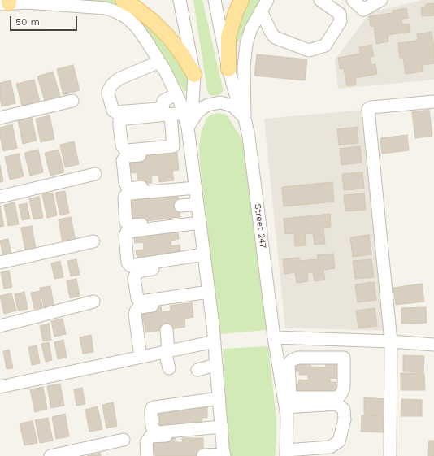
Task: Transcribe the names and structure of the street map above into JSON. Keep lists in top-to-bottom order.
{
  "streets": {
    "street": ["Street 247"]
  },
  "scale_bar": "50 m"
}
